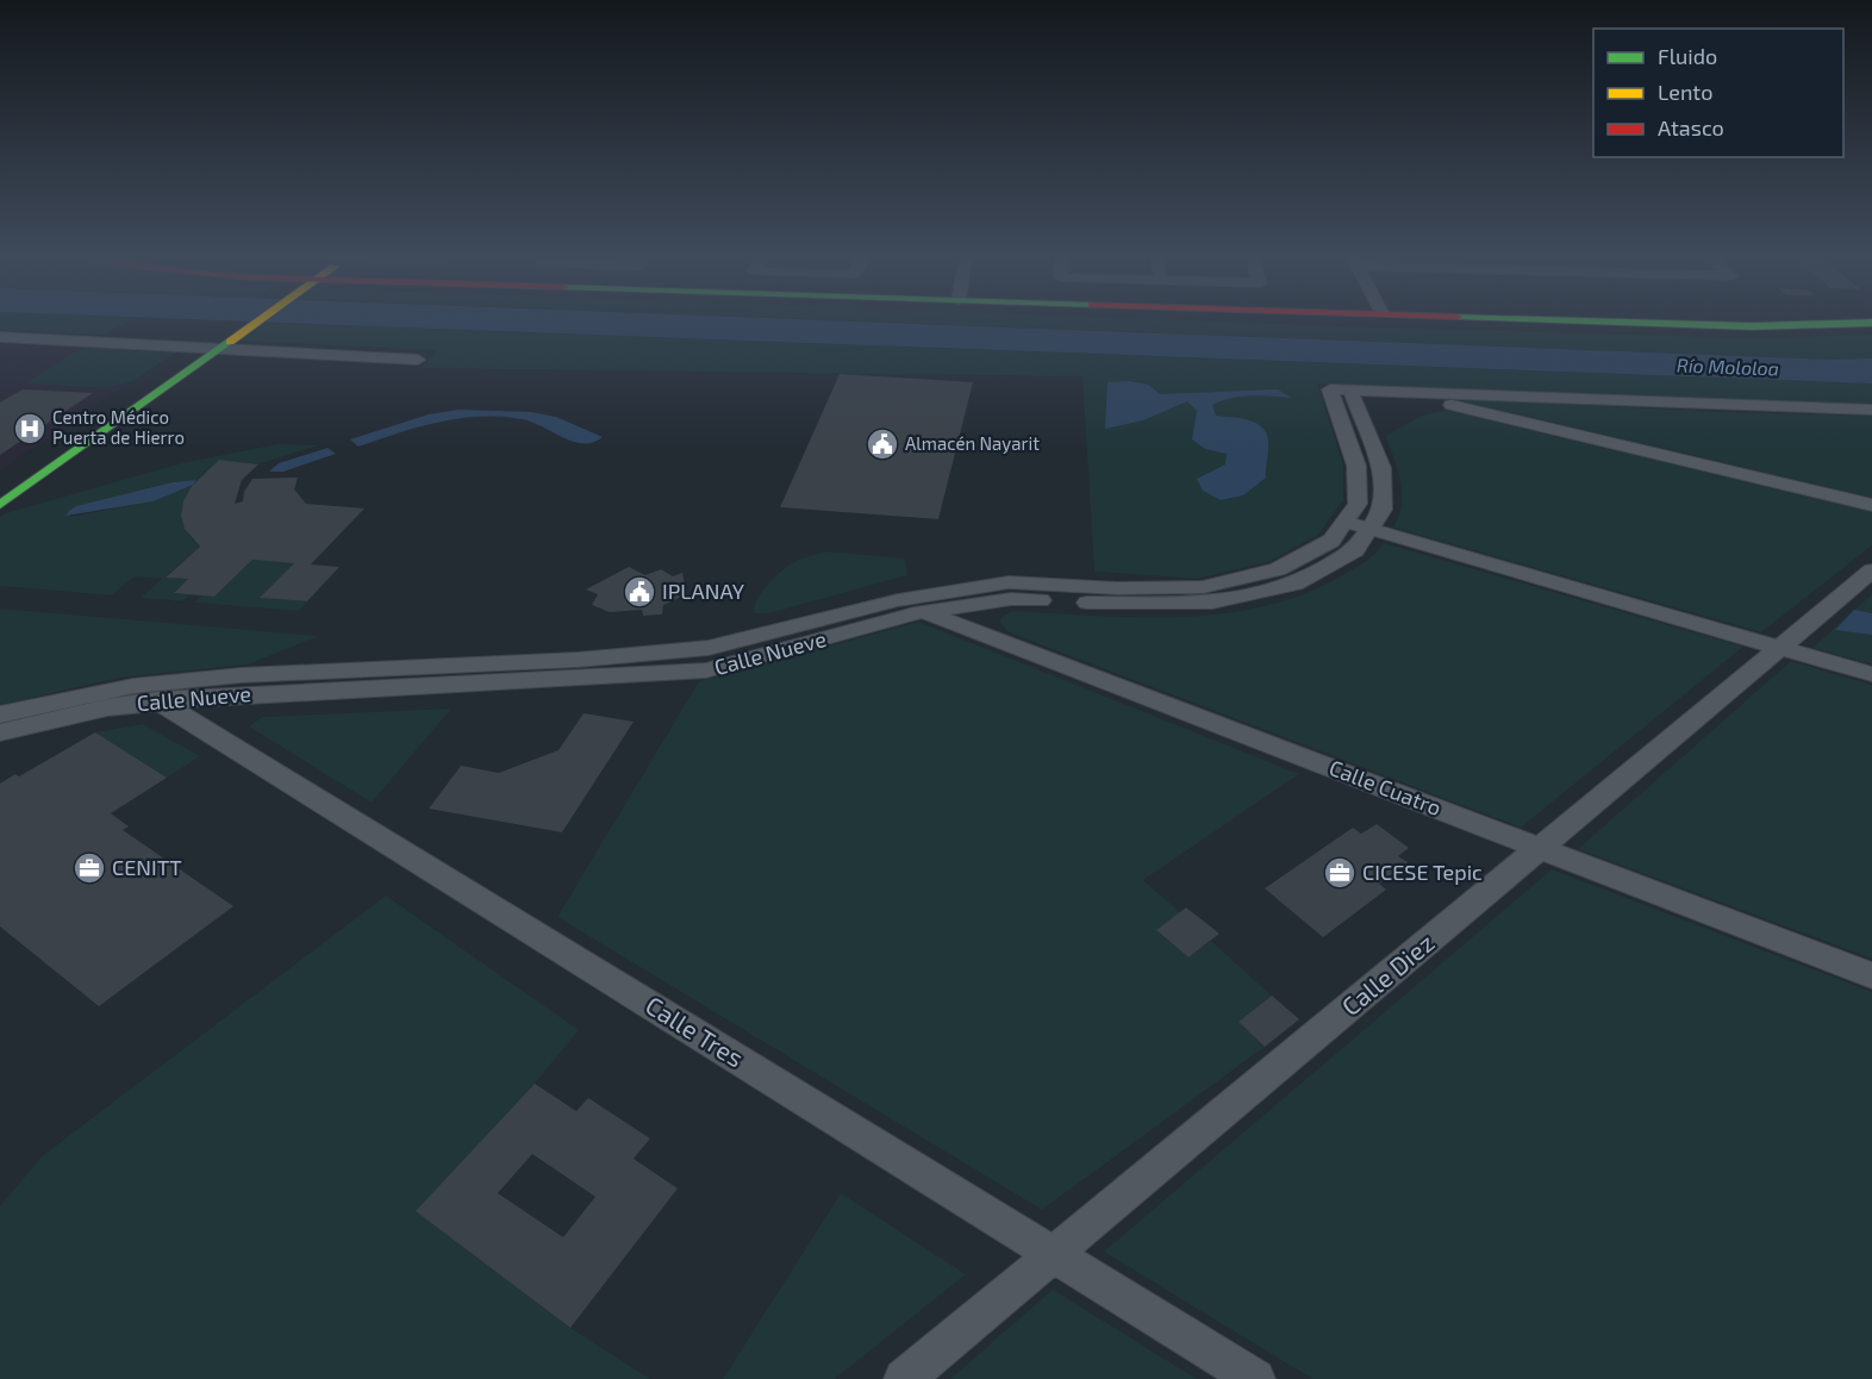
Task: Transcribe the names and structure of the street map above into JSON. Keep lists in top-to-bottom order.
{
  "streets": {
    "street": [
      "Calle Nueve",
      "Calle Cuatro",
      "Calle Diez",
      "Calle Tres"
    ]
  },
  "crossings": [
    ["Calle Nueve", "Calle Cuatro"],
    ["Calle Nueve", "Calle Tres"],
    ["Calle Cuatro", "Calle Diez"],
    ["Calle Diez", "Calle Tres"]
  ],
  "water": ["Río Mololoa"],
  "places": {
    "hospital": ["Centro Médico Puerta de Hierro"],
    "public building": ["Almacén Nayarit", "IPLANAY"],
    "office": ["CENITT", "CICESE Tepic"]
  },
  "legend": ["Fluido", "Lento", "Atasco"]
}
